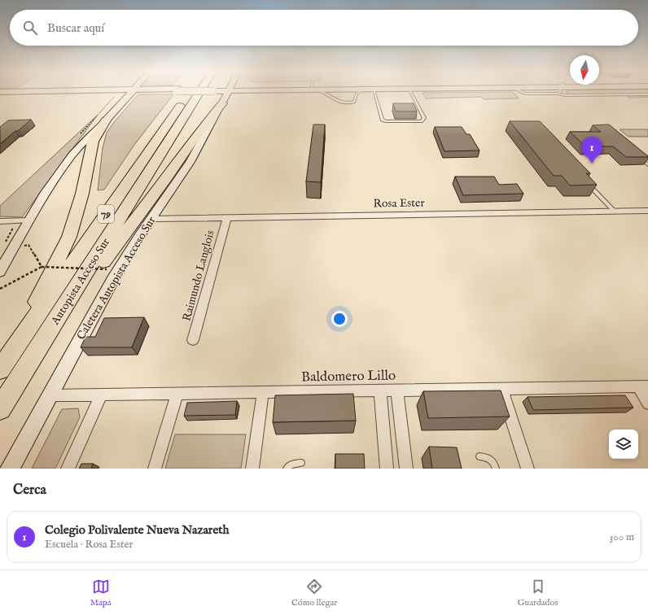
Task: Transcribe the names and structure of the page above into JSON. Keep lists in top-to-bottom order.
{
  "streets": {
    "highway": ["79", "Autopista Acceso Sur"],
    "main road": ["Caletera Autopista Acceso Sur"],
    "street": ["Rosa Ester", "Raimundo Langlois", "Baldomero Lillo"]
  },
  "crossings": [
    ["Rosa Ester", "Raimundo Langlois"],
    ["Rosa Ester", "Caletera Autopista Acceso Sur"],
    ["Caletera Autopista Acceso Sur", "Baldomero Lillo"]
  ],
  "north": "bottom",
  "page": {
    "search": "Buscar aquí",
    "pins": "1",
    "heading": "Cerca",
    "list": [
      {
        "mark": "1",
        "name": "Colegio Polivalente Nueva Nazareth",
        "note": "Escuela · Rosa Ester",
        "value": "300 m"
      }
    ],
    "nav": ["Mapa", "Cómo llegar", "Guardados"]
  }
}
